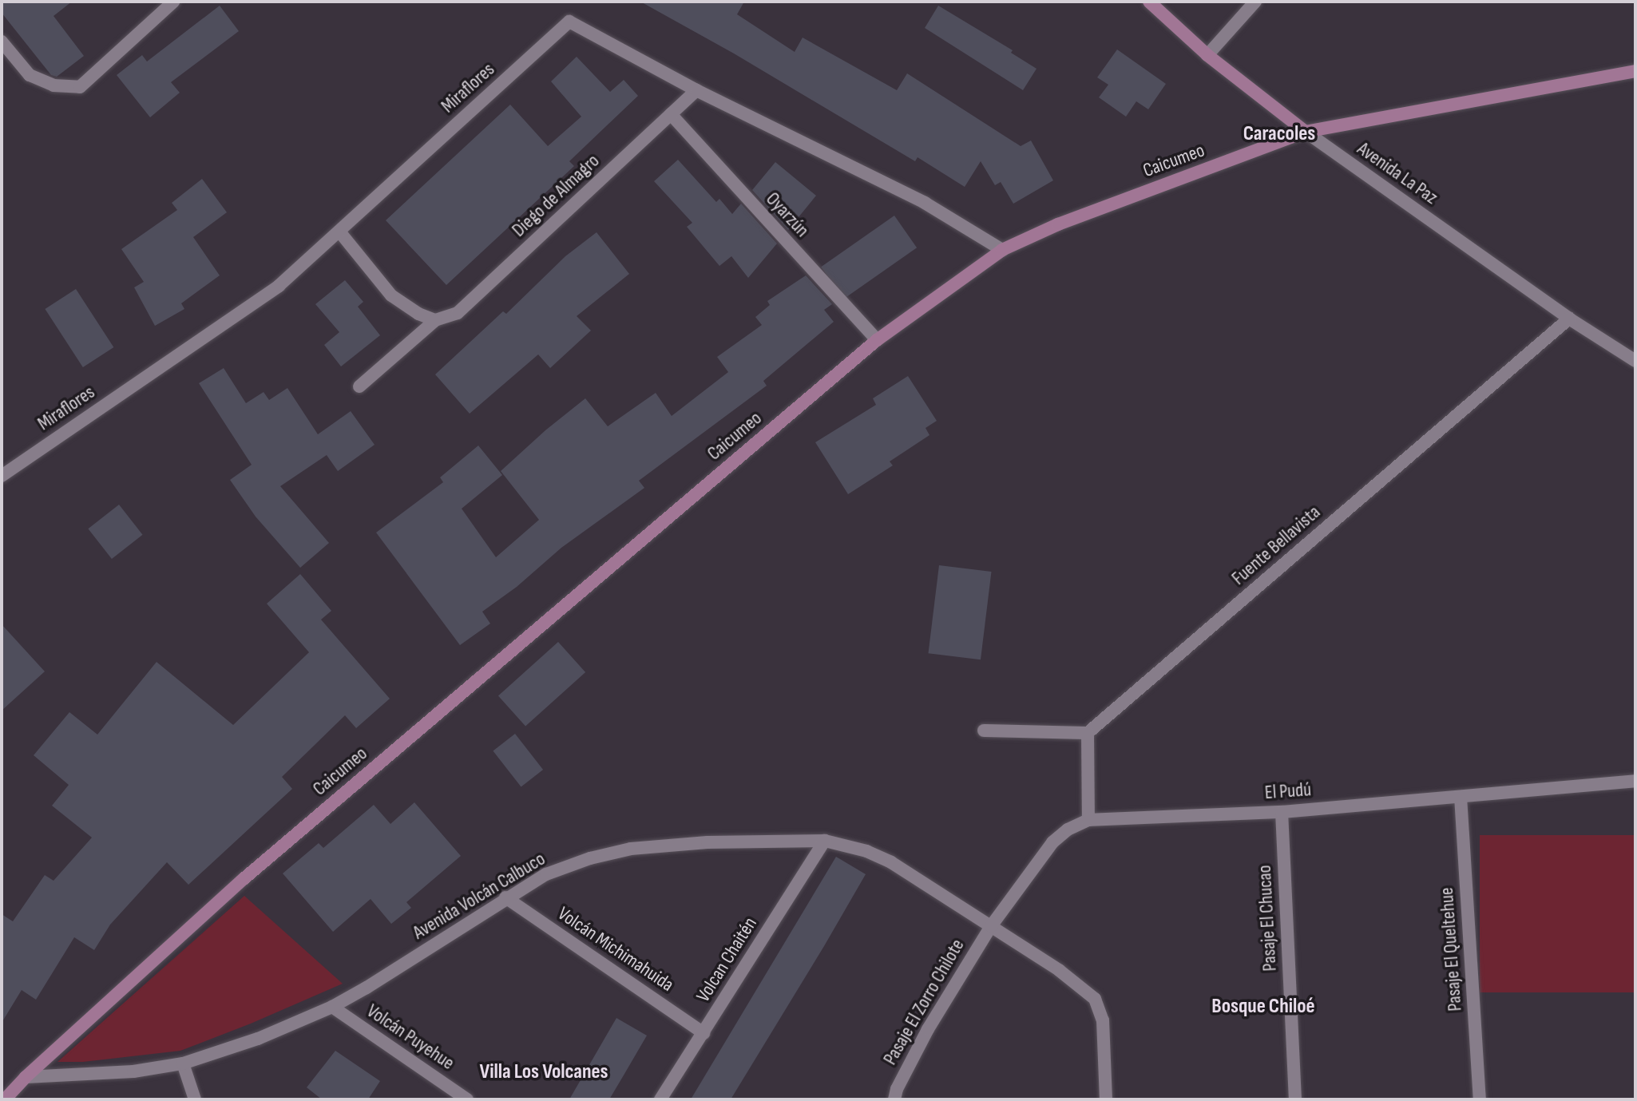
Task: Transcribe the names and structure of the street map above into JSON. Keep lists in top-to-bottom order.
{
  "streets": {
    "street": [
      "Miraflores",
      "Caicumeo",
      "Avenida La Paz",
      "Diego de Almagro",
      "Oyarzún",
      "Fuente Bellavista",
      "El Pudú",
      "Avenida Volcán Calbuco",
      "Pasaje El Chucao",
      "Volcán Michimahuida",
      "Pasaje El Queltehue",
      "Volcan Chaitén",
      "Pasaje El Zorro Chilote",
      "Volcán Puyehue"
    ]
  },
  "crossings": [
    ["Miraflores", "Caicumeo"],
    ["Miraflores", "Diego de Almagro"],
    ["Caicumeo", "Avenida La Paz"],
    ["Caicumeo", "Oyarzún"],
    ["Caicumeo", "Avenida Volcán Calbuco"],
    ["Avenida La Paz", "Fuente Bellavista"],
    ["Diego de Almagro", "Oyarzún"],
    ["El Pudú", "Avenida Volcán Calbuco"],
    ["El Pudú", "Pasaje El Chucao"],
    ["El Pudú", "Pasaje El Queltehue"],
    ["El Pudú", "Pasaje El Zorro Chilote"],
    ["Avenida Volcán Calbuco", "Volcán Michimahuida"],
    ["Avenida Volcán Calbuco", "Volcan Chaitén"],
    ["Avenida Volcán Calbuco", "Pasaje El Zorro Chilote"],
    ["Avenida Volcán Calbuco", "Volcán Puyehue"],
    ["Volcán Michimahuida", "Volcan Chaitén"]
  ],
  "districts": ["Caracoles", "Bosque Chiloé", "Villa Los Volcanes"]
}
